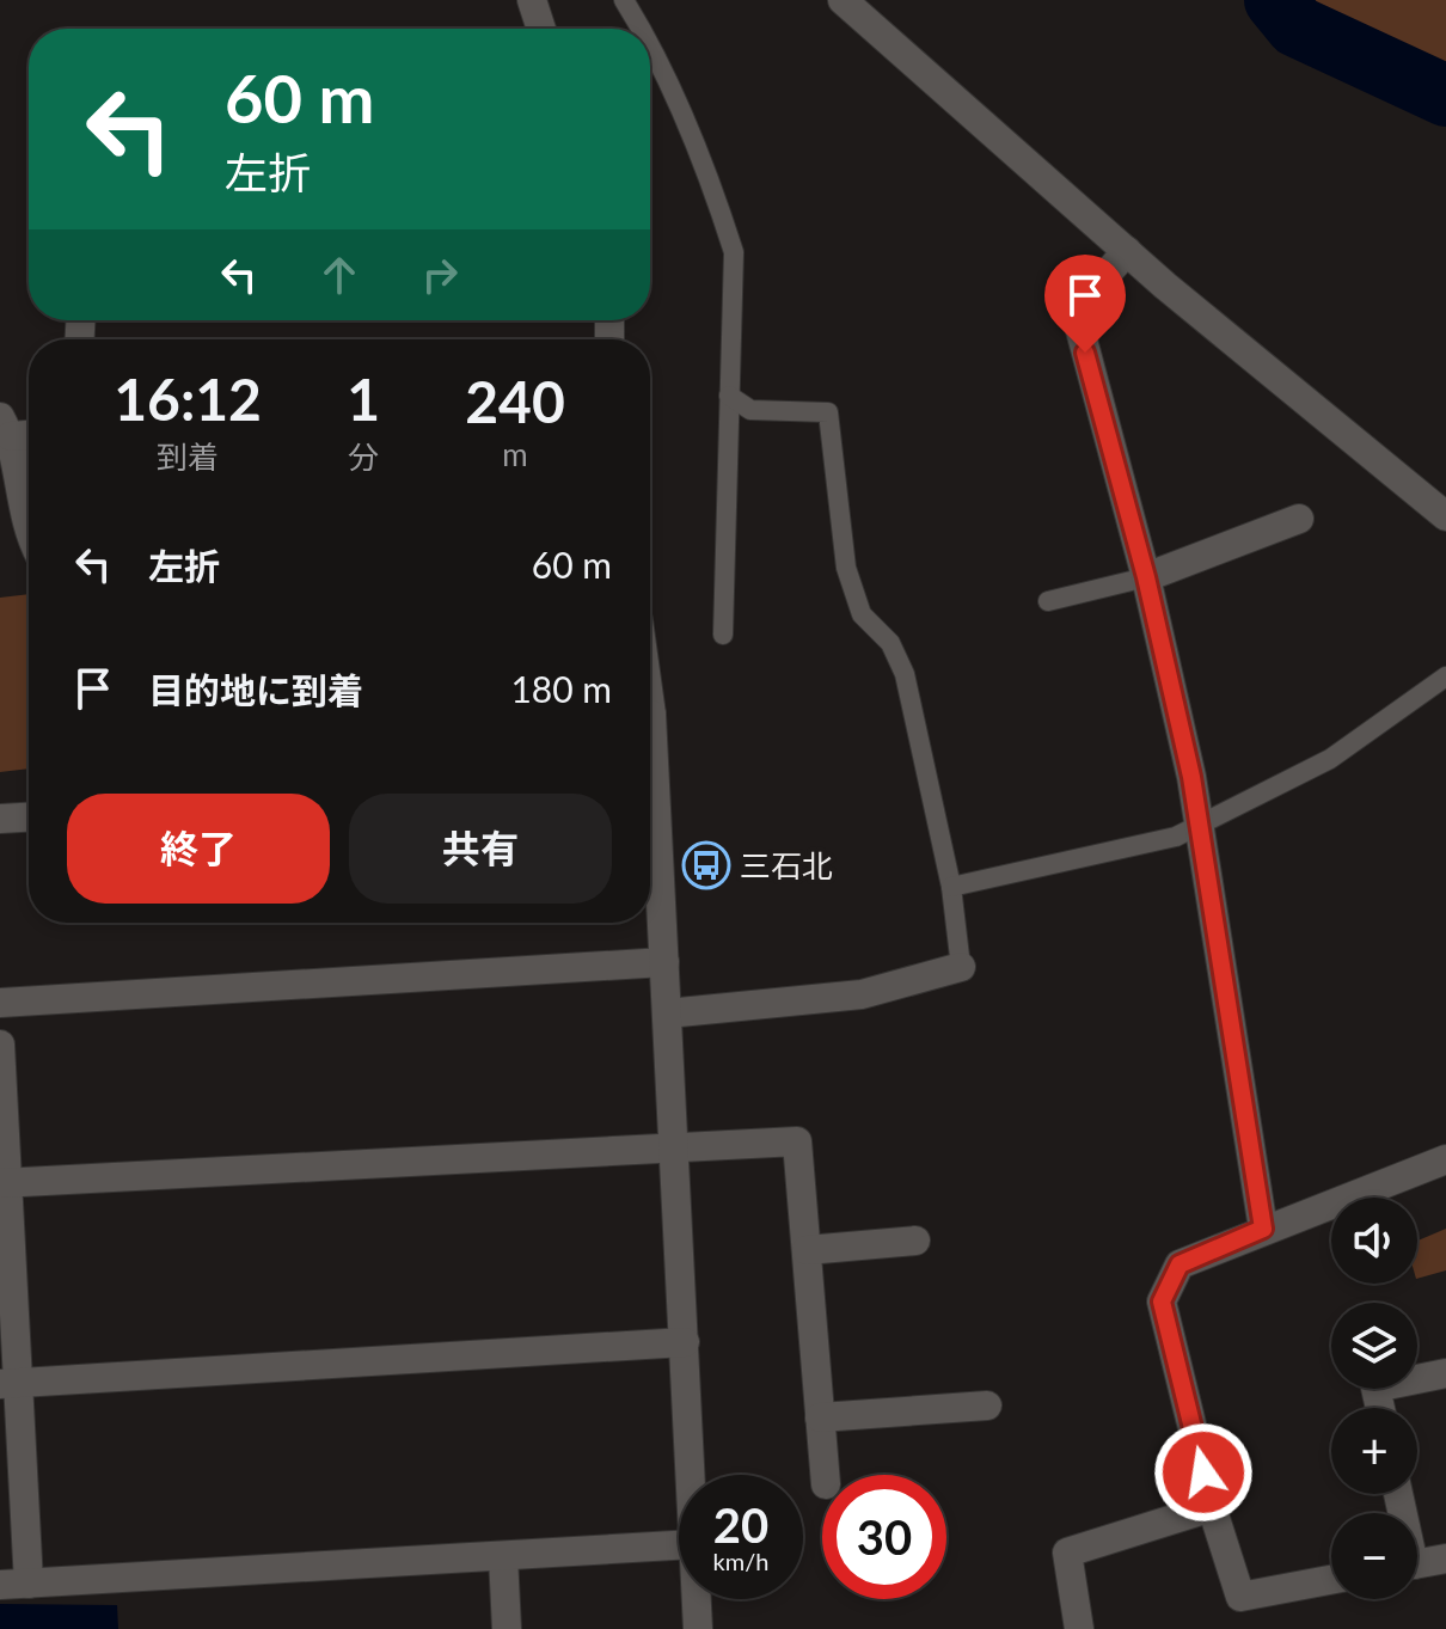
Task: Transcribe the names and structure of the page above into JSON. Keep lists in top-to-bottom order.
{
  "places": {
    "bus stop": ["三石北"]
  },
  "page": {
    "turn": ["60 m", "左折"],
    "eta": [
      "16:12",
      "到着",
      "1",
      "分",
      "240",
      "m"
    ],
    "list": [
      {
        "name": "左折",
        "value": "60 m"
      },
      {
        "name": "目的地に到着",
        "value": "180 m"
      }
    ],
    "buttons": ["終了", "共有"],
    "map_buttons": ["+", "−"],
    "speed": "20 km/h",
    "limit": "30"
  }
}
